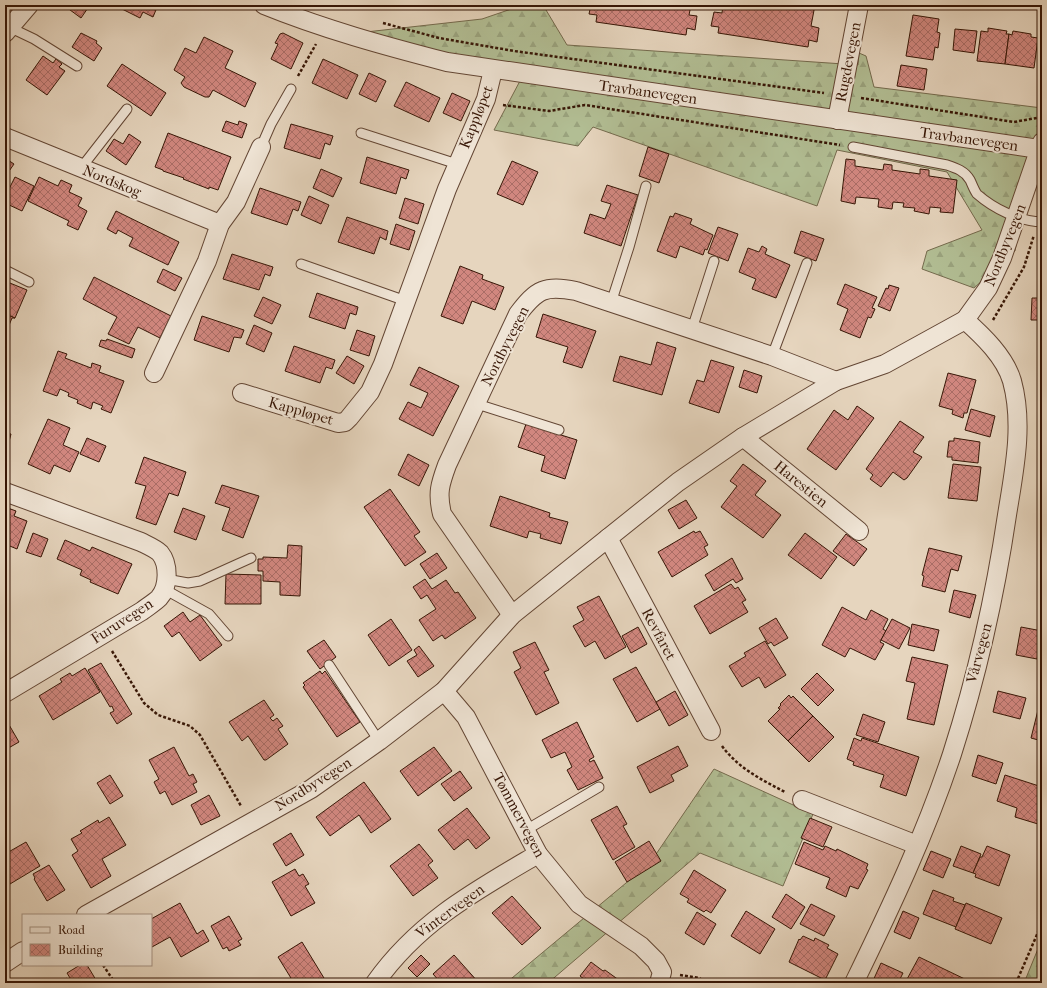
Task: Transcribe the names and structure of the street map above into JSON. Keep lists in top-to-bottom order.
{
  "streets": {
    "street": [
      "Rugdevegen",
      "Travbanevegen",
      "Kappløpet",
      "Nordskog",
      "Nordbyvegen",
      "Harestien",
      "Furuvegen",
      "Revfaret",
      "Vårvegen",
      "Tømmervegen",
      "Vintervegen"
    ]
  },
  "crossings": [
    ["Rugdevegen", "Travbanevegen"],
    ["Travbanevegen", "Kappløpet"],
    ["Travbanevegen", "Nordbyvegen"],
    ["Nordbyvegen", "Harestien"],
    ["Nordbyvegen", "Revfaret"],
    ["Nordbyvegen", "Vårvegen"],
    ["Nordbyvegen", "Tømmervegen"],
    ["Tømmervegen", "Vintervegen"]
  ],
  "legend": ["Road", "Building"]
}
